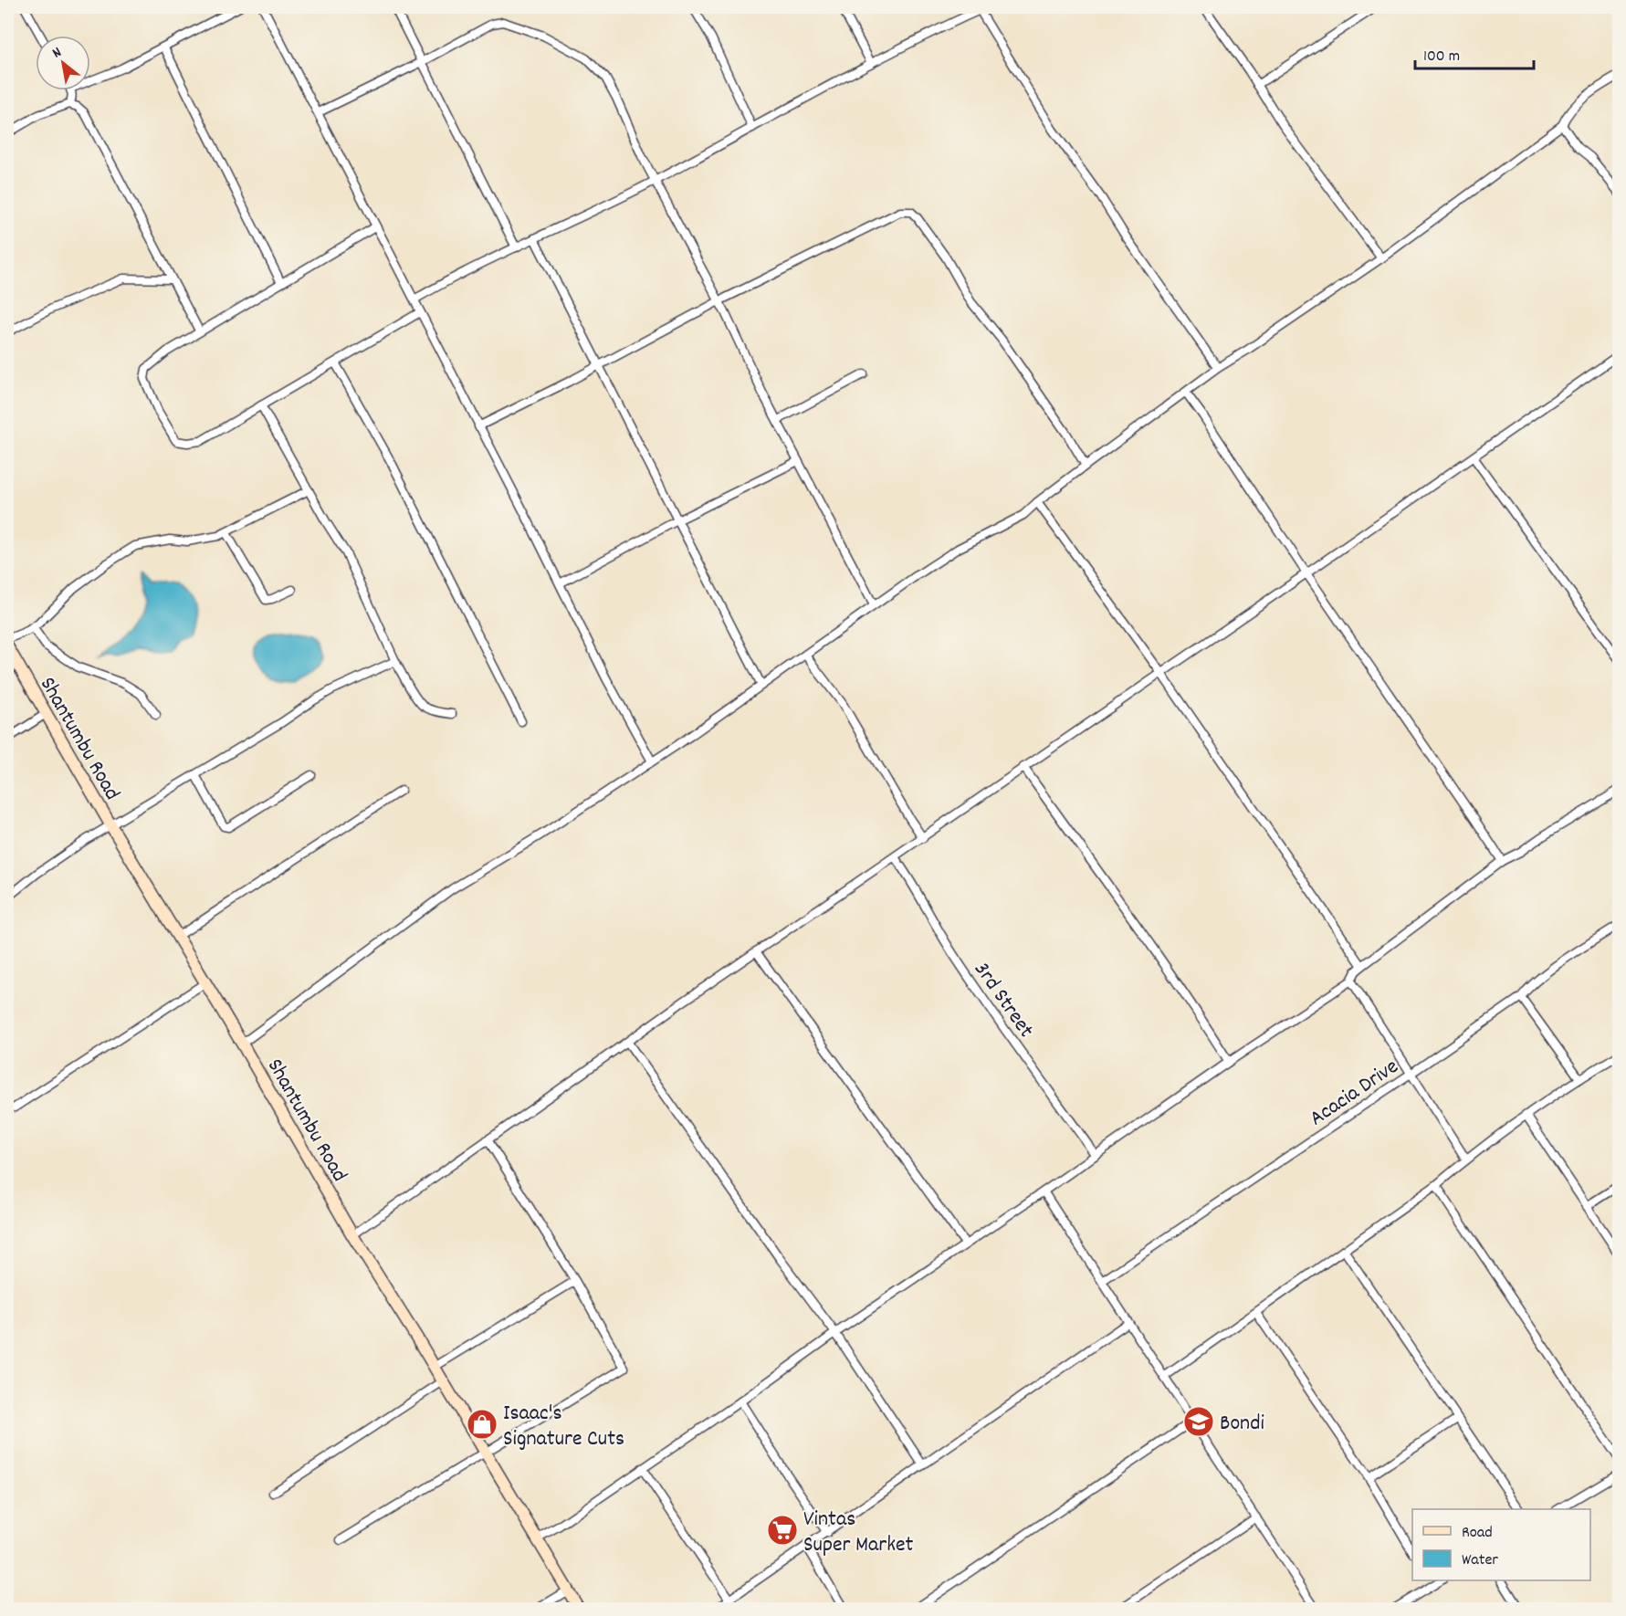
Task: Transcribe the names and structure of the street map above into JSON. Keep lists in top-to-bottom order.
{
  "streets": {
    "street": ["Shantumbu Road", "3rd Street", "Acacia Drive"]
  },
  "places": {
    "school or university": ["Bondi"],
    "shop": ["Isaac's Signature Cuts"],
    "supermarket": ["Vintas Super Market"]
  },
  "legend": ["Road", "Water"],
  "scale_bar": "100 m",
  "north": "top left"
}
